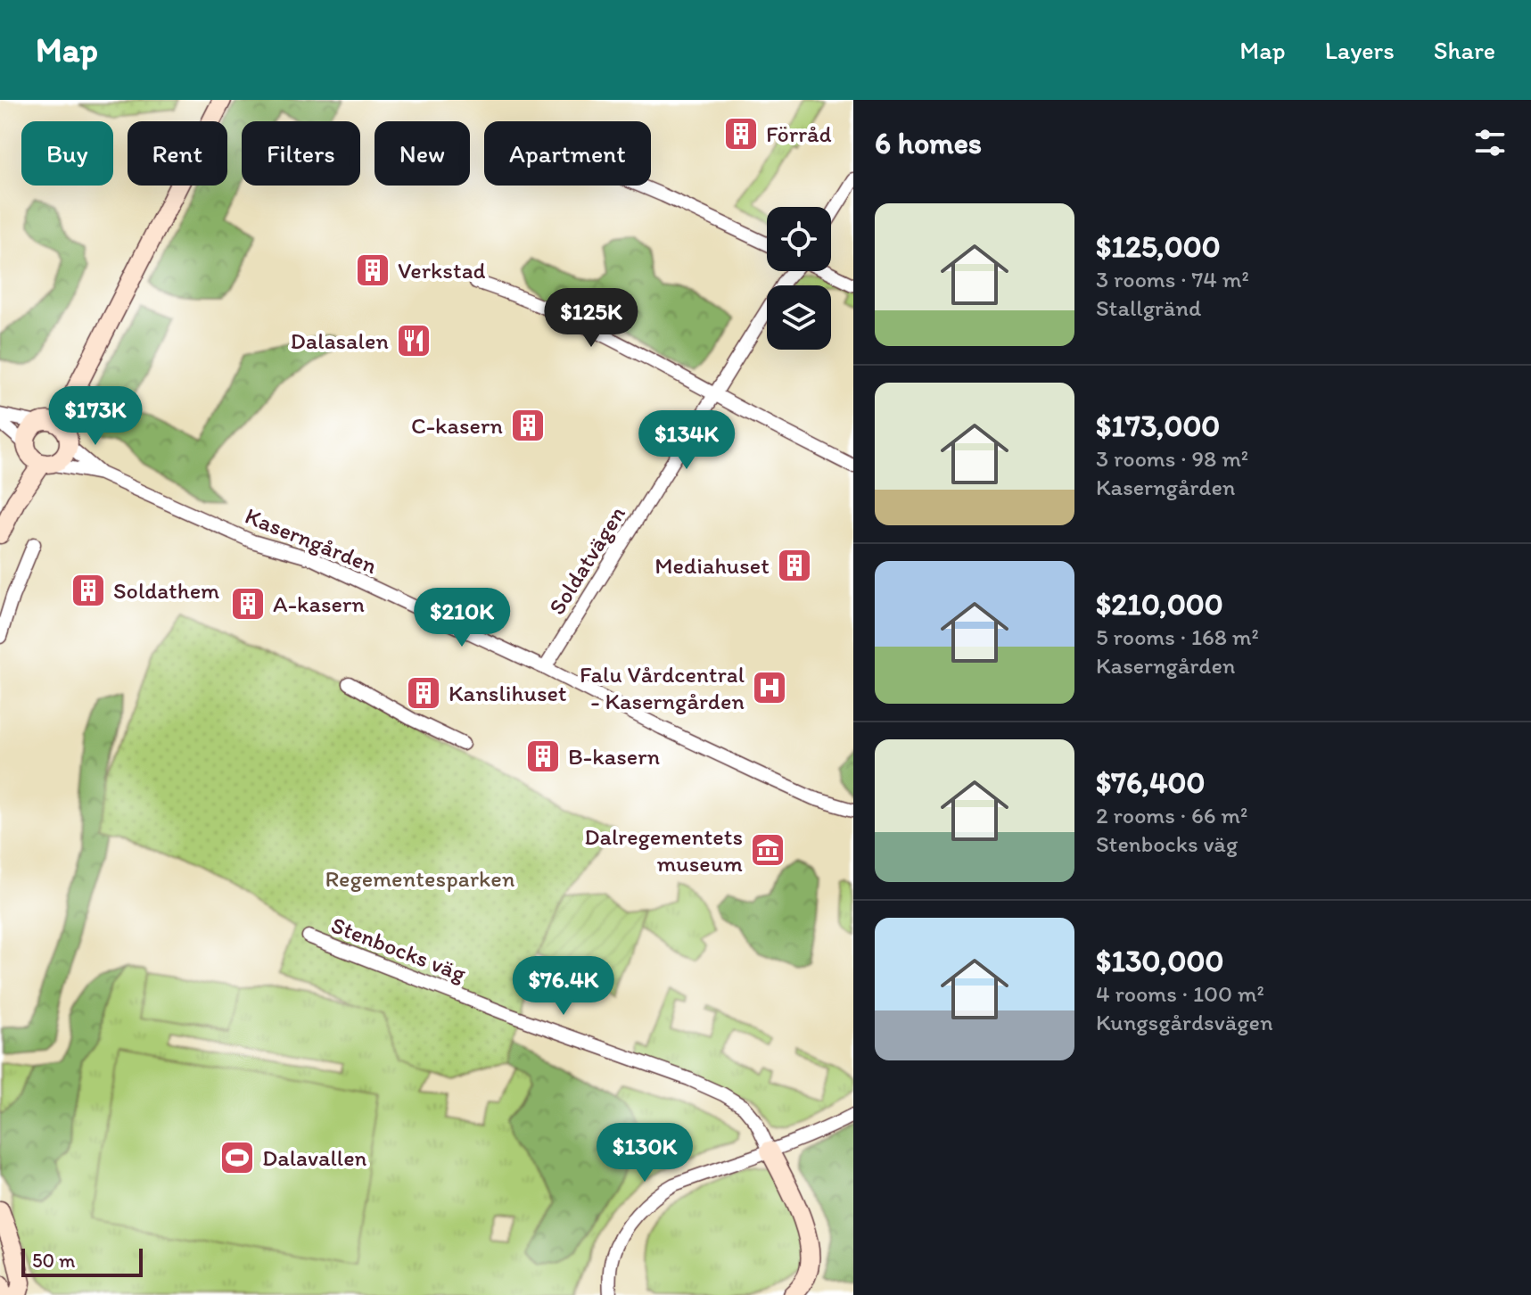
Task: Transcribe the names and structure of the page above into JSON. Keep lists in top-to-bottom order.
{
  "streets": {
    "street": ["Kaserngården", "Soldatvägen", "Stenbocks väg"]
  },
  "crossings": [
    ["Kaserngården", "Soldatvägen"]
  ],
  "parks": ["Regementesparken"],
  "places": {
    "building": [
      "Förråd",
      "Verkstad",
      "C-kasern",
      "Mediahuset",
      "Soldathem",
      "A-kasern",
      "Kanslihuset",
      "B-kasern"
    ],
    "restaurant": ["Dalasalen"],
    "hospital": ["Falu Vårdcentral - Kaserngården"],
    "museum": ["Dalregementets museum"],
    "sports": ["Dalavallen"]
  },
  "scale_bar": "50 m",
  "page": {
    "header": "Map",
    "nav": ["Map", "Layers", "Share"],
    "heading": "6 homes",
    "chip": [
      "Buy",
      "Rent",
      "Filters",
      "New",
      "Apartment"
    ],
    "list": [
      {
        "name": "$125,000",
        "note": "3 rooms · 74 m² · Stallgränd"
      },
      {
        "name": "$173,000",
        "note": "3 rooms · 98 m² · Kaserngården"
      },
      {
        "name": "$210,000",
        "note": "5 rooms · 168 m² · Kaserngården"
      },
      {
        "name": "$76,400",
        "note": "2 rooms · 66 m² · Stenbocks väg"
      },
      {
        "name": "$130,000",
        "note": "4 rooms · 100 m² · Kungsgårdsvägen"
      }
    ],
    "price": [
      "$125K",
      "$173K",
      "$134K",
      "$210K",
      "$76.4K",
      "$130K"
    ],
    "scale": "50 m"
  }
}
